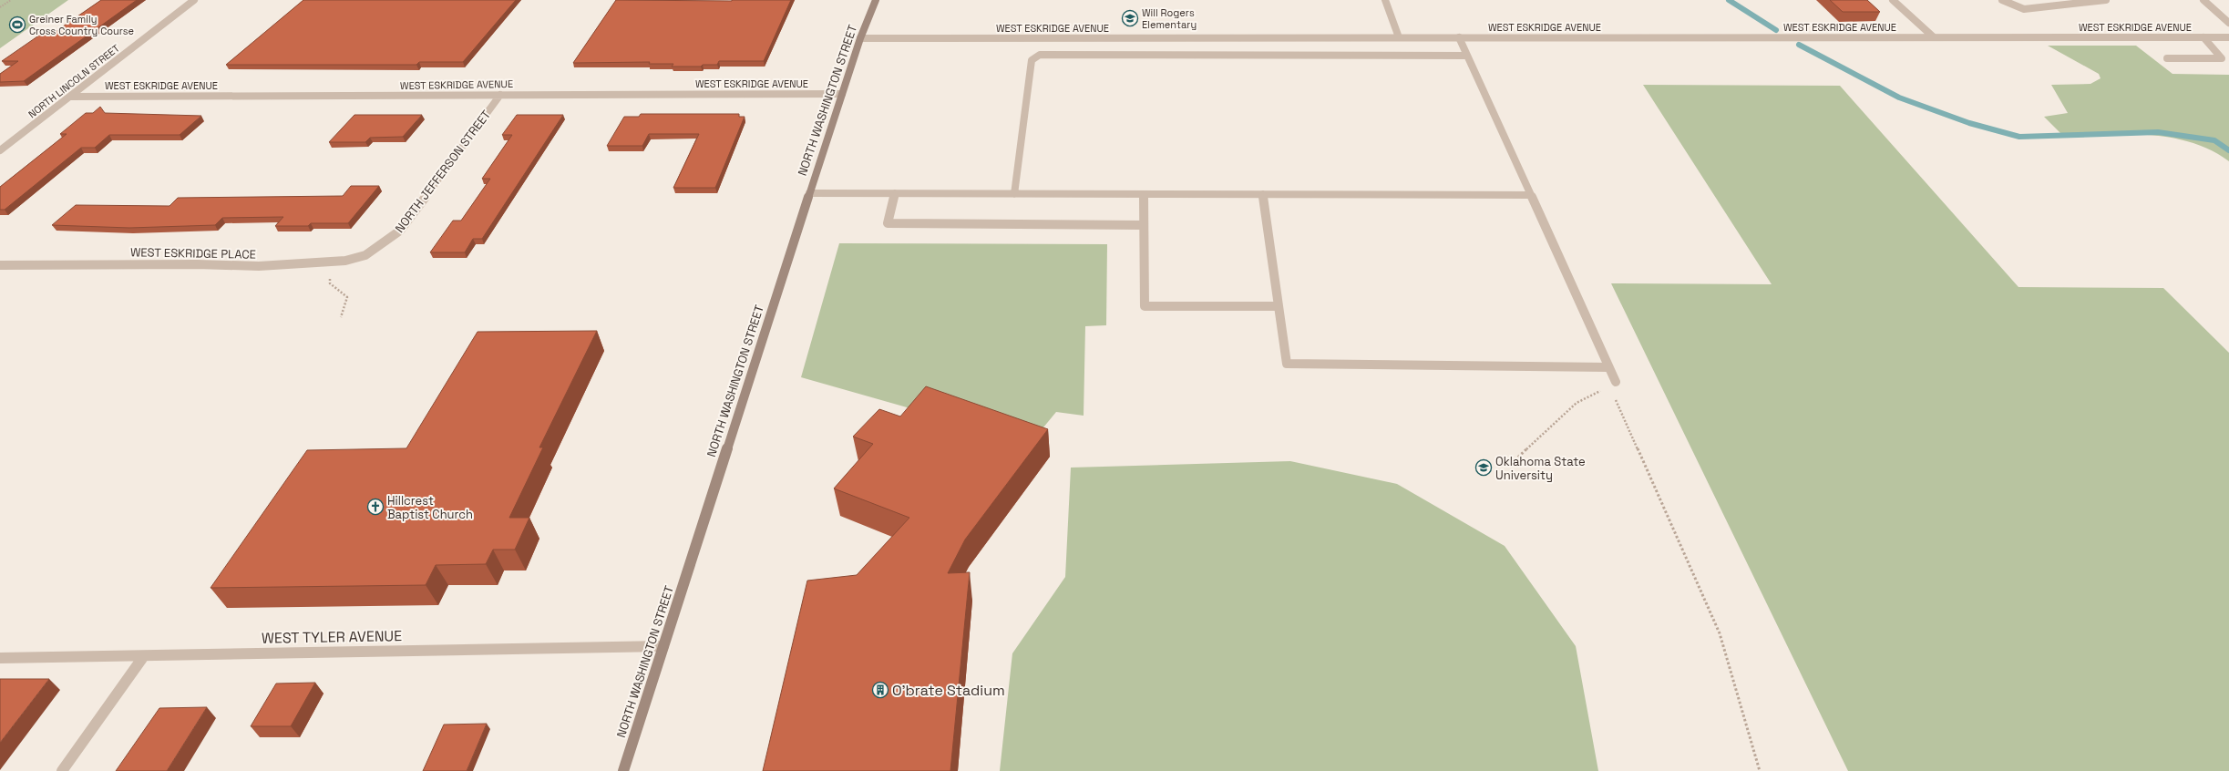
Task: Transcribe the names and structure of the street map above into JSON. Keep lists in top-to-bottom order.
{
  "streets": {
    "main road": ["NORTH WASHINGTON STREET"],
    "street": [
      "WEST ESKRIDGE AVENUE",
      "NORTH LINCOLN STREET",
      "NORTH JEFFERSON STREET",
      "WEST ESKRIDGE PLACE",
      "WEST TYLER AVENUE"
    ]
  },
  "crossings": [
    ["WEST ESKRIDGE AVENUE", "NORTH LINCOLN STREET"],
    ["WEST ESKRIDGE AVENUE", "NORTH WASHINGTON STREET"],
    ["WEST ESKRIDGE AVENUE", "NORTH JEFFERSON STREET"],
    ["NORTH WASHINGTON STREET", "WEST TYLER AVENUE"],
    ["NORTH JEFFERSON STREET", "WEST ESKRIDGE PLACE"]
  ],
  "places": {
    "school or university": ["Will Rogers Elementary", "Oklahoma State University"],
    "sports": ["Greiner Family Cross Country Course"],
    "church": ["Hillcrest Baptist Church"],
    "building": ["O'brate Stadium"]
  }
}
